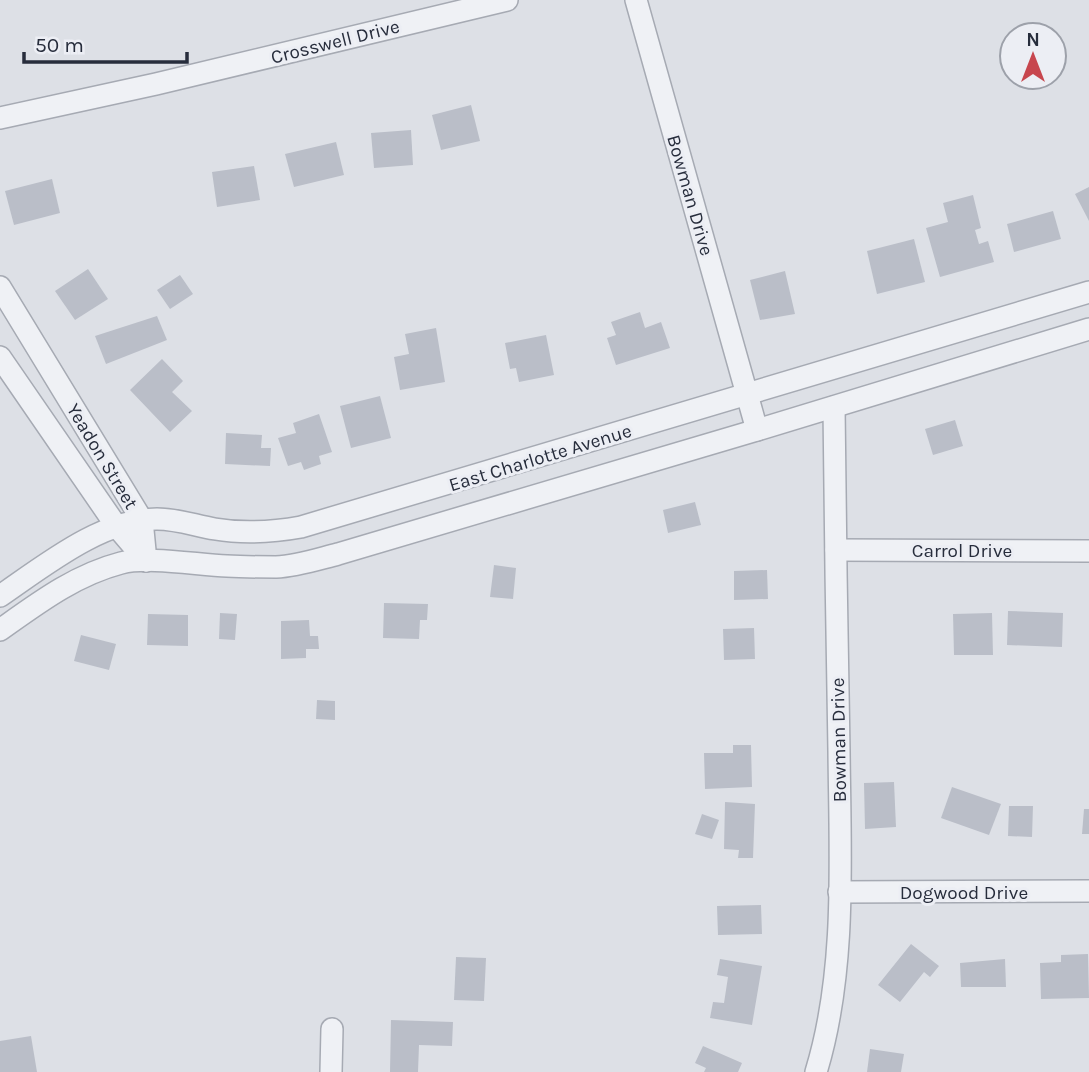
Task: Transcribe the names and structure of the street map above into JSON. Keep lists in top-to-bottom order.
{
  "streets": {
    "street": [
      "Crosswell Drive",
      "Bowman Drive",
      "Yeadon Street",
      "East Charlotte Avenue",
      "Carrol Drive",
      "Dogwood Drive"
    ]
  },
  "crossings": [
    ["Bowman Drive", "East Charlotte Avenue"],
    ["Bowman Drive", "Carrol Drive"],
    ["Bowman Drive", "Dogwood Drive"],
    ["Yeadon Street", "East Charlotte Avenue"]
  ],
  "scale_bar": "50 m",
  "north": "top"
}
